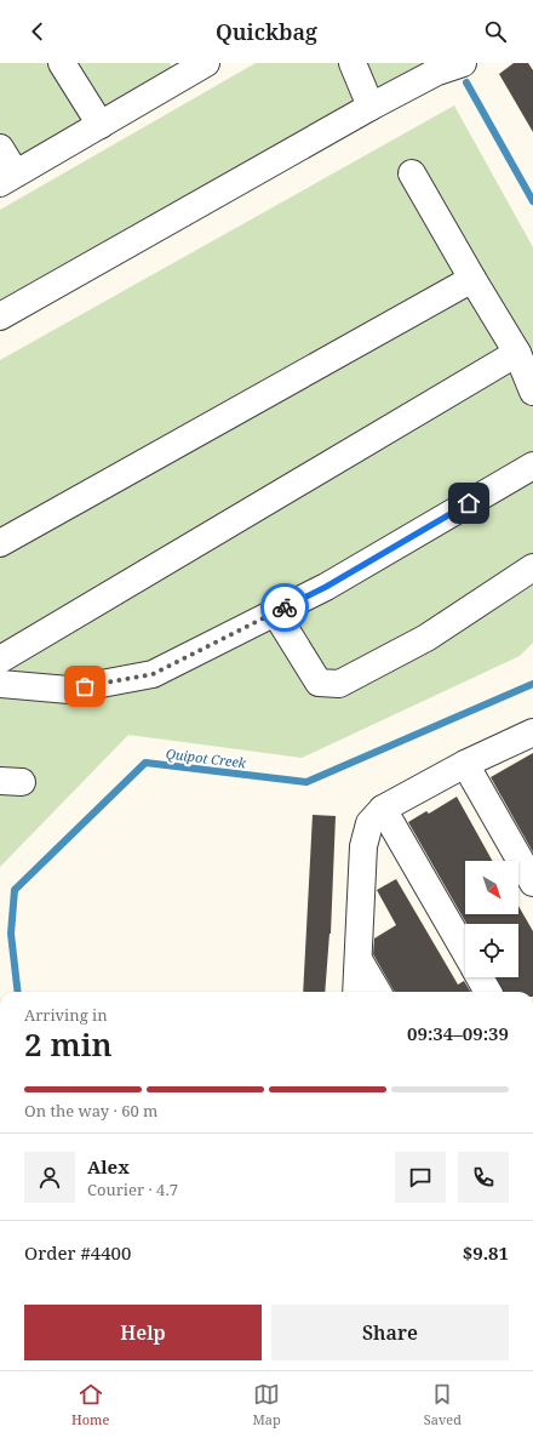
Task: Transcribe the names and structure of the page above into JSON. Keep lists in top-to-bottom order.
{
  "water": ["Quipot Creek"],
  "north": "bottom right",
  "page": {
    "header": "Quickbag",
    "heading": ["2 min", "Arriving in", "09:34–09:39"],
    "panel": [
      "Alex",
      "Courier · 4.7",
      "Order #4400",
      "$9.81"
    ],
    "bar": "On the way · 60 m",
    "buttons": ["Help", "Share"],
    "tabs": ["Home", "Map", "Saved"]
  }
}
